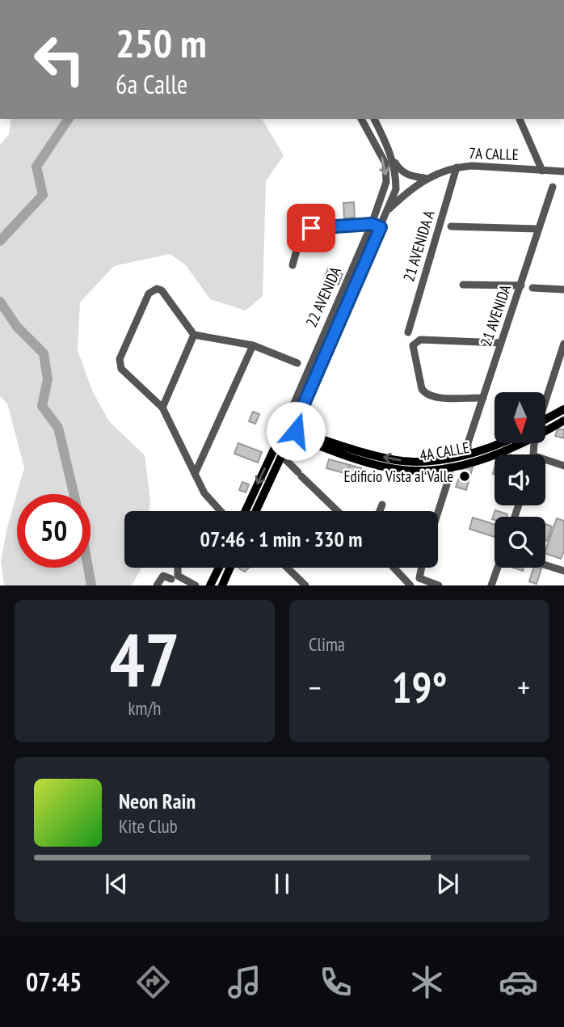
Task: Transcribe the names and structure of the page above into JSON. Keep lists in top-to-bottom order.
{
  "streets": {
    "main road": ["4A CALLE"],
    "street": [
      "7A CALLE",
      "21 AVENIDA A",
      "22 AVENIDA",
      "21 AVENIDA"
    ]
  },
  "crossings": [
    ["7A CALLE", "21 AVENIDA A"],
    ["7A CALLE", "22 AVENIDA"],
    ["22 AVENIDA", "4A CALLE"],
    ["21 AVENIDA", "4A CALLE"]
  ],
  "places": ["Edificio Vista al Valle"],
  "north": "bottom",
  "page": {
    "turn": ["250 m", "6a Calle"],
    "limit": "50",
    "trip": "07:46 · 1 min · 330 m",
    "tile": [
      ["47", "km/h"],
      "Clima"
    ],
    "heat": ["−", "19°", "+"],
    "song": ["Neon Rain", "Kite Club"],
    "tabs": "07:45"
  }
}
